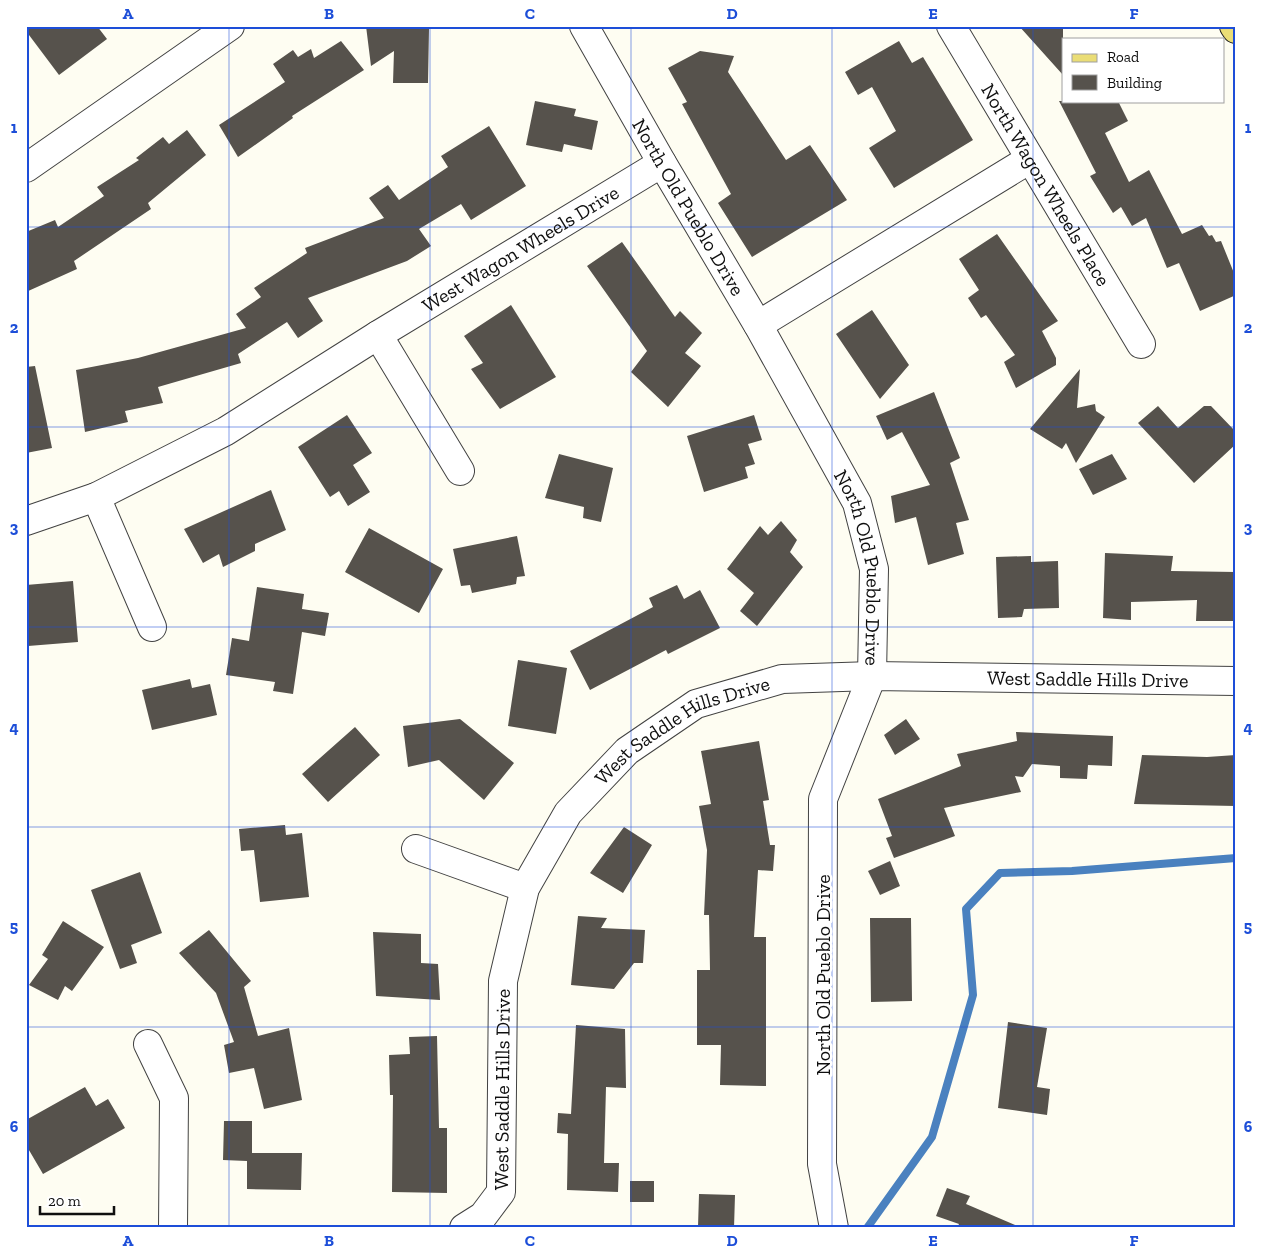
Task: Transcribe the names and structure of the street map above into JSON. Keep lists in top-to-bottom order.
{
  "streets": {
    "street": [
      "North Wagon Wheels Place",
      "North Old Pueblo Drive",
      "West Wagon Wheels Drive",
      "West Saddle Hills Drive"
    ]
  },
  "crossings": [
    ["North Old Pueblo Drive", "West Wagon Wheels Drive"],
    ["North Old Pueblo Drive", "West Saddle Hills Drive"]
  ],
  "legend": ["Road", "Building"],
  "scale_bar": "20 m",
  "grid": {
    "columns": [
      "A",
      "B",
      "C",
      "D",
      "E",
      "F"
    ],
    "rows": [
      "1",
      "2",
      "3",
      "4",
      "5",
      "6"
    ]
  }
}
